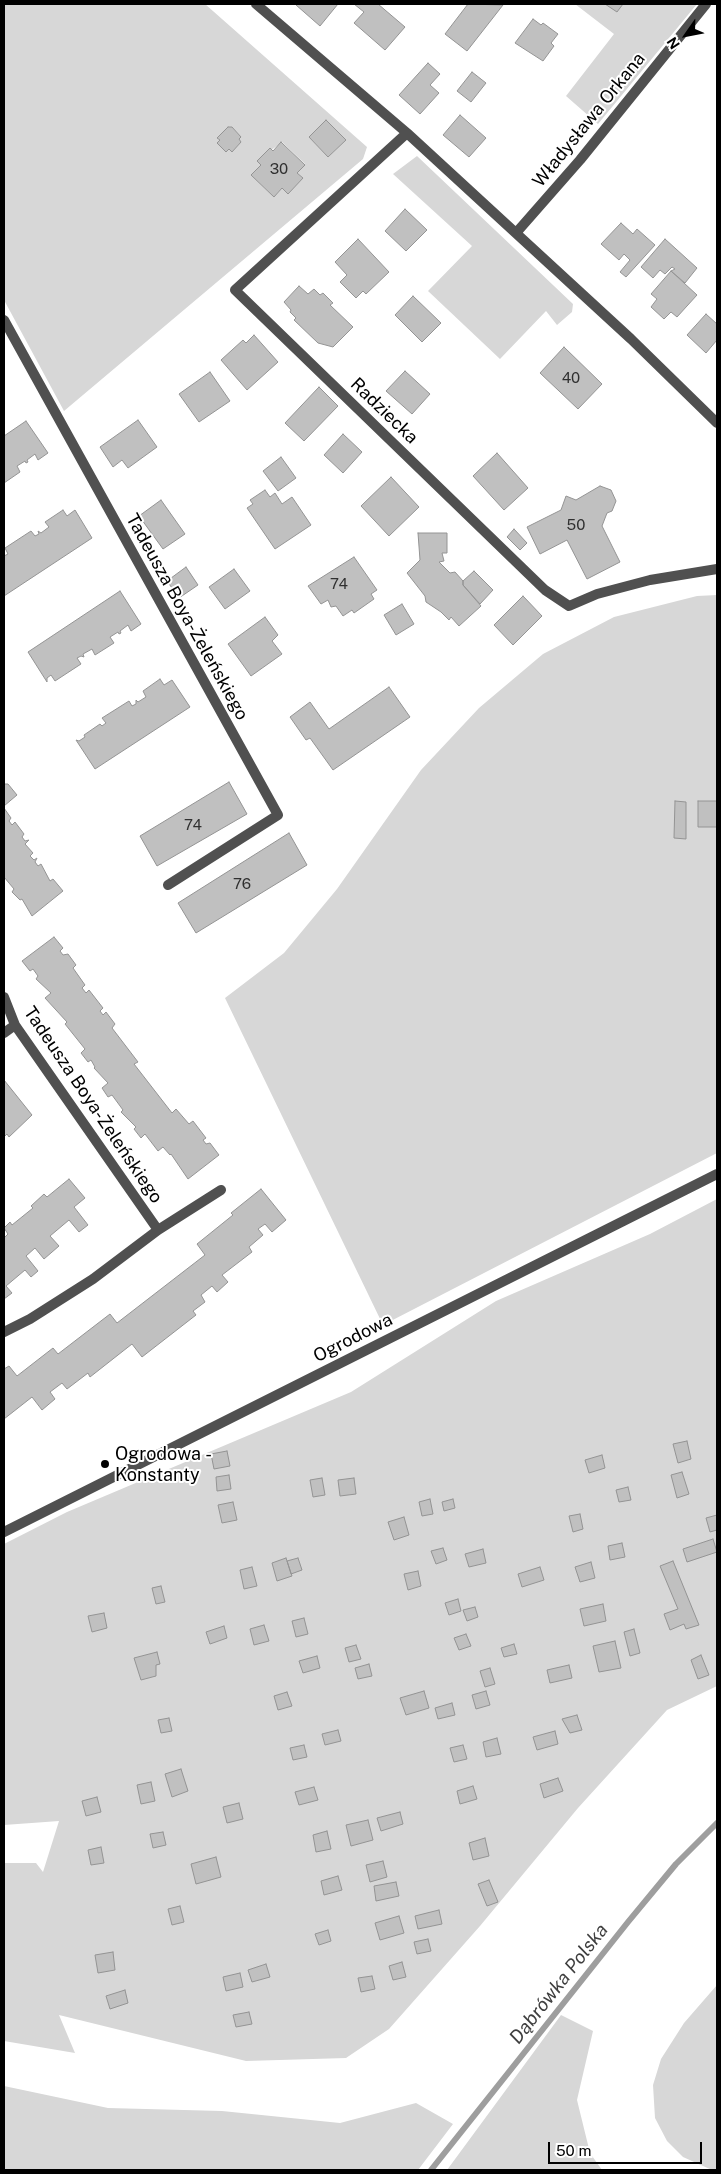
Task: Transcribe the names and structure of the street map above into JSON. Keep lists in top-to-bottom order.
{
  "streets": {
    "street": [
      "Władysława Orkana",
      "Radziecka",
      "Tadeusza Boya-Żeleńskiego",
      "Ogrodowa"
    ]
  },
  "water": ["Dąbrówka Polska"],
  "places": ["Ogrodowa - Konstanty"],
  "house_numbers": [
    "30",
    "40",
    "50",
    "74",
    "74",
    "76"
  ],
  "scale_bar": "50 m",
  "north": "bottom left"
}
